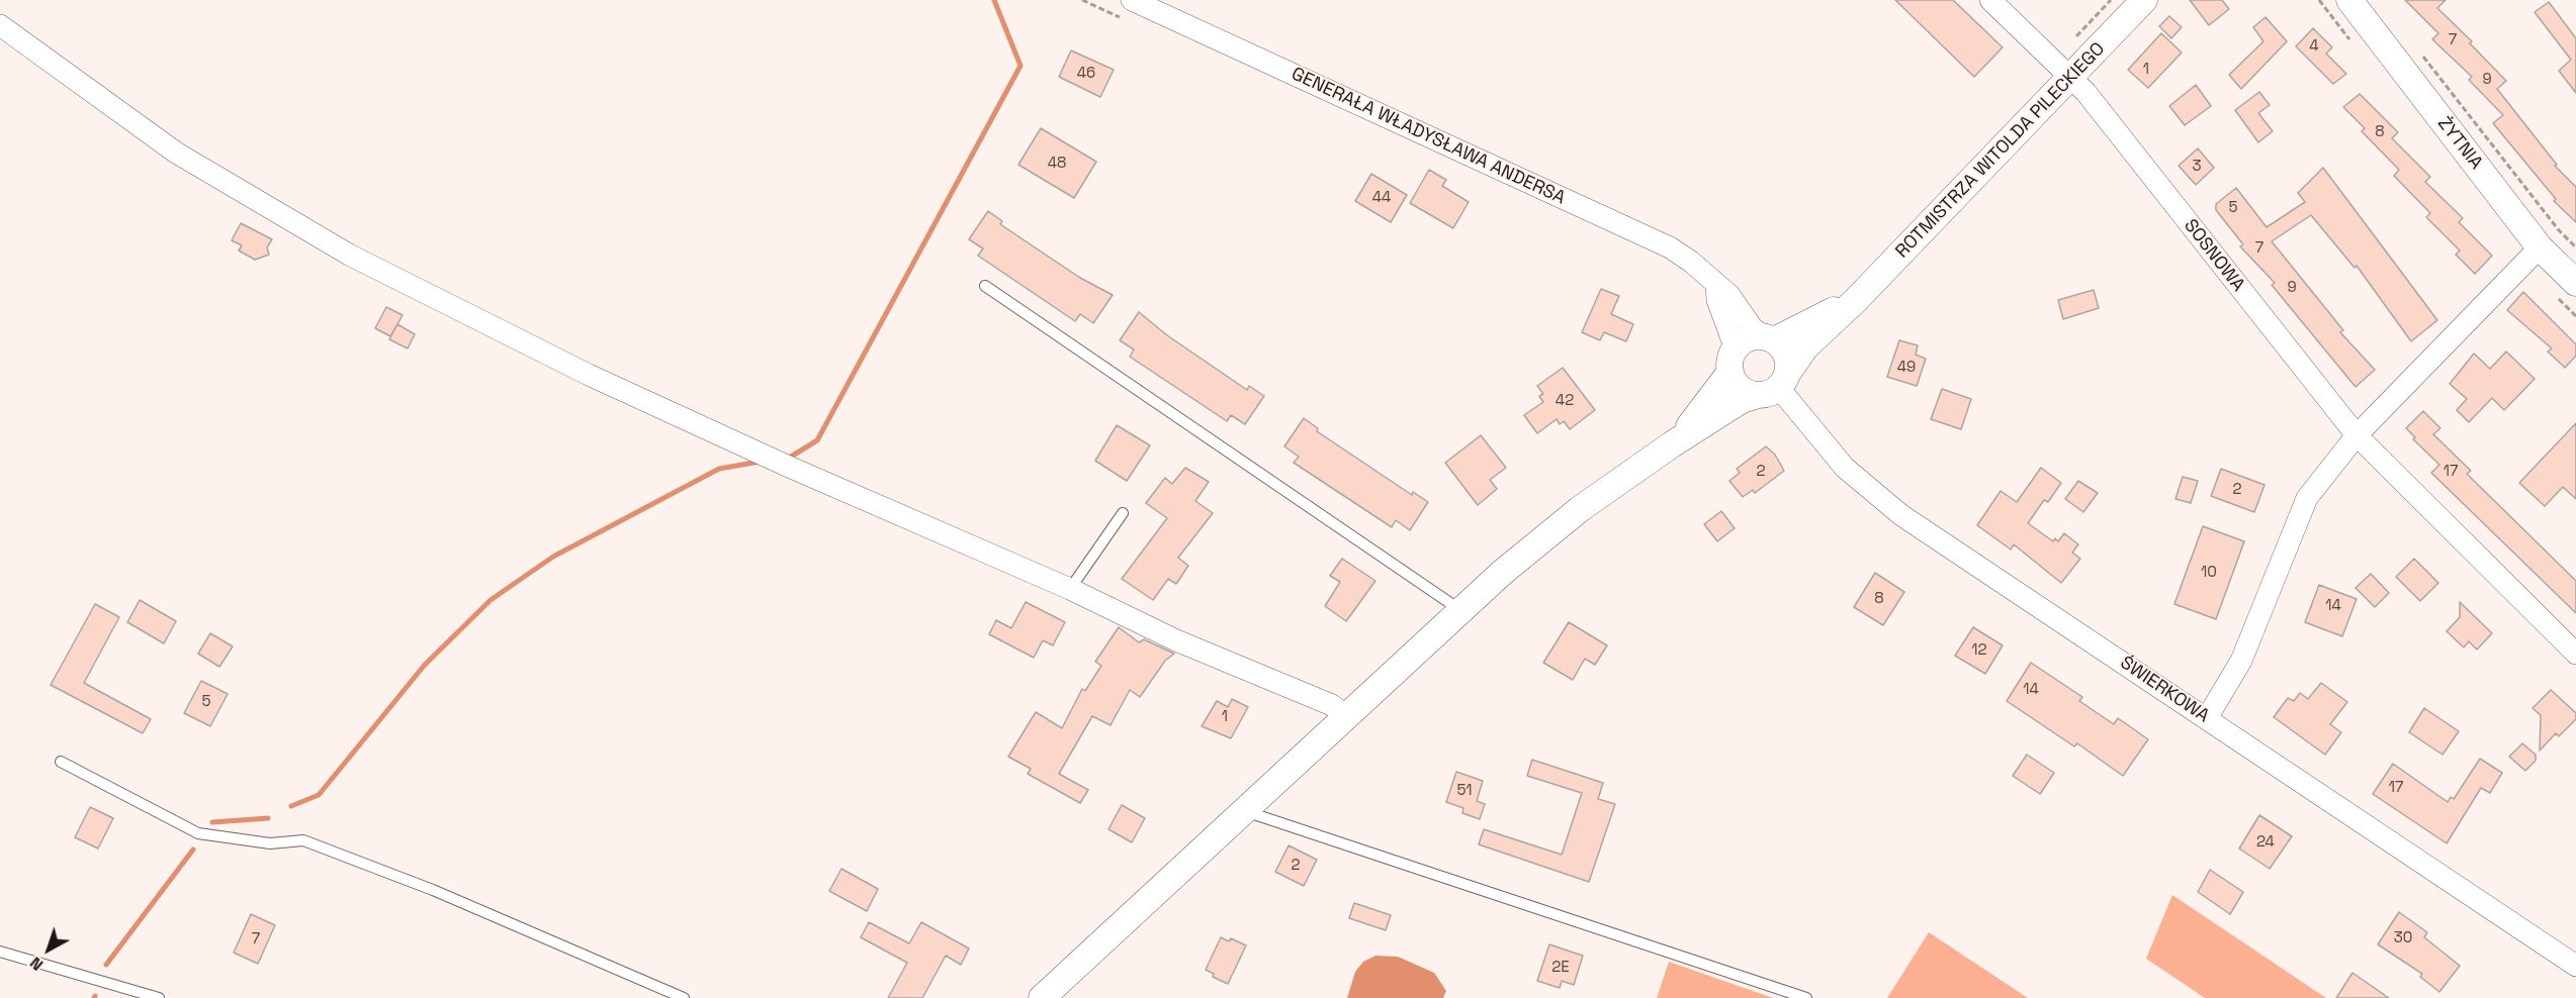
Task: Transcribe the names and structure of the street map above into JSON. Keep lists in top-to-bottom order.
{
  "streets": {
    "street": [
      "GENERAŁA WŁADYSŁAWA ANDERSA",
      "ŻYTNIA",
      "ROTMISTRZA WITOLDA PILECKIEGO",
      "SOSNOWA",
      "ŚWIERKOWA"
    ]
  },
  "crossings": [
    ["GENERAŁA WŁADYSŁAWA ANDERSA", "ROTMISTRZA WITOLDA PILECKIEGO"],
    ["GENERAŁA WŁADYSŁAWA ANDERSA", "ŚWIERKOWA"],
    ["ROTMISTRZA WITOLDA PILECKIEGO", "SOSNOWA"],
    ["ROTMISTRZA WITOLDA PILECKIEGO", "ŚWIERKOWA"]
  ],
  "house_numbers": [
    "7",
    "4",
    "1",
    "46",
    "9",
    "8",
    "48",
    "3",
    "44",
    "5",
    "7",
    "9",
    "49",
    "42",
    "2",
    "17",
    "2",
    "10",
    "8",
    "14",
    "12",
    "14",
    "5",
    "1",
    "17",
    "51",
    "24",
    "2",
    "30",
    "7",
    "2E"
  ],
  "north": "bottom left"
}
